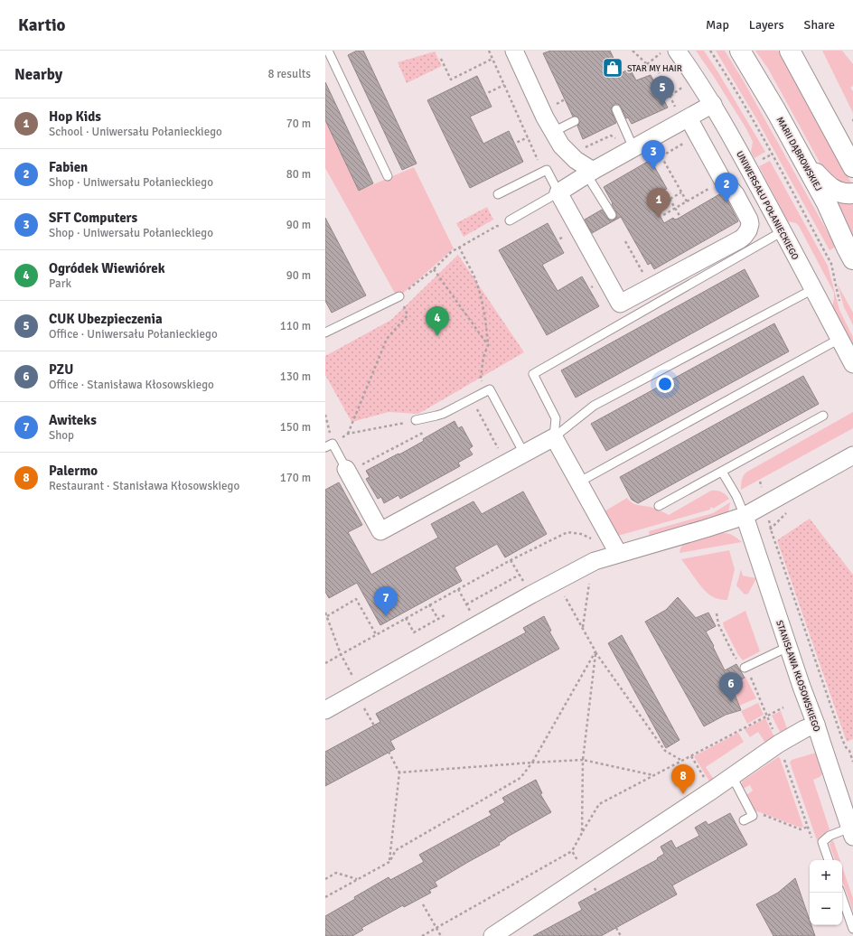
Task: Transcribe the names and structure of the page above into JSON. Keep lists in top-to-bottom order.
{
  "streets": {
    "street": ["MARII DĄBROWSKIEJ", "UNIWERSAŁU POŁANIECKIEGO", "STANISŁAWA KŁOSOWSKIEGO"]
  },
  "places": {
    "shop": ["STAR MY HAIR"]
  },
  "page": {
    "header": "Kartio",
    "nav": ["Map", "Layers", "Share"],
    "heading": ["Nearby", "8 results"],
    "pins": [
      "5",
      "3",
      "2",
      "1",
      "4",
      "7",
      "6",
      "8"
    ],
    "list": [
      {
        "mark": "1",
        "name": "Hop Kids",
        "note": "School · Uniwersału Połanieckiego",
        "value": "70 m"
      },
      {
        "mark": "2",
        "name": "Fabien",
        "note": "Shop · Uniwersału Połanieckiego",
        "value": "80 m"
      },
      {
        "mark": "3",
        "name": "SFT Computers",
        "note": "Shop · Uniwersału Połanieckiego",
        "value": "90 m"
      },
      {
        "mark": "4",
        "name": "Ogródek Wiewiórek",
        "note": "Park",
        "value": "90 m"
      },
      {
        "mark": "5",
        "name": "CUK Ubezpieczenia",
        "note": "Office · Uniwersału Połanieckiego",
        "value": "110 m"
      },
      {
        "mark": "6",
        "name": "PZU",
        "note": "Office · Stanisława Kłosowskiego",
        "value": "130 m"
      },
      {
        "mark": "7",
        "name": "Awiteks",
        "note": "Shop",
        "value": "150 m"
      },
      {
        "mark": "8",
        "name": "Palermo",
        "note": "Restaurant · Stanisława Kłosowskiego",
        "value": "170 m"
      }
    ],
    "map_buttons": ["+", "−"]
  }
}
